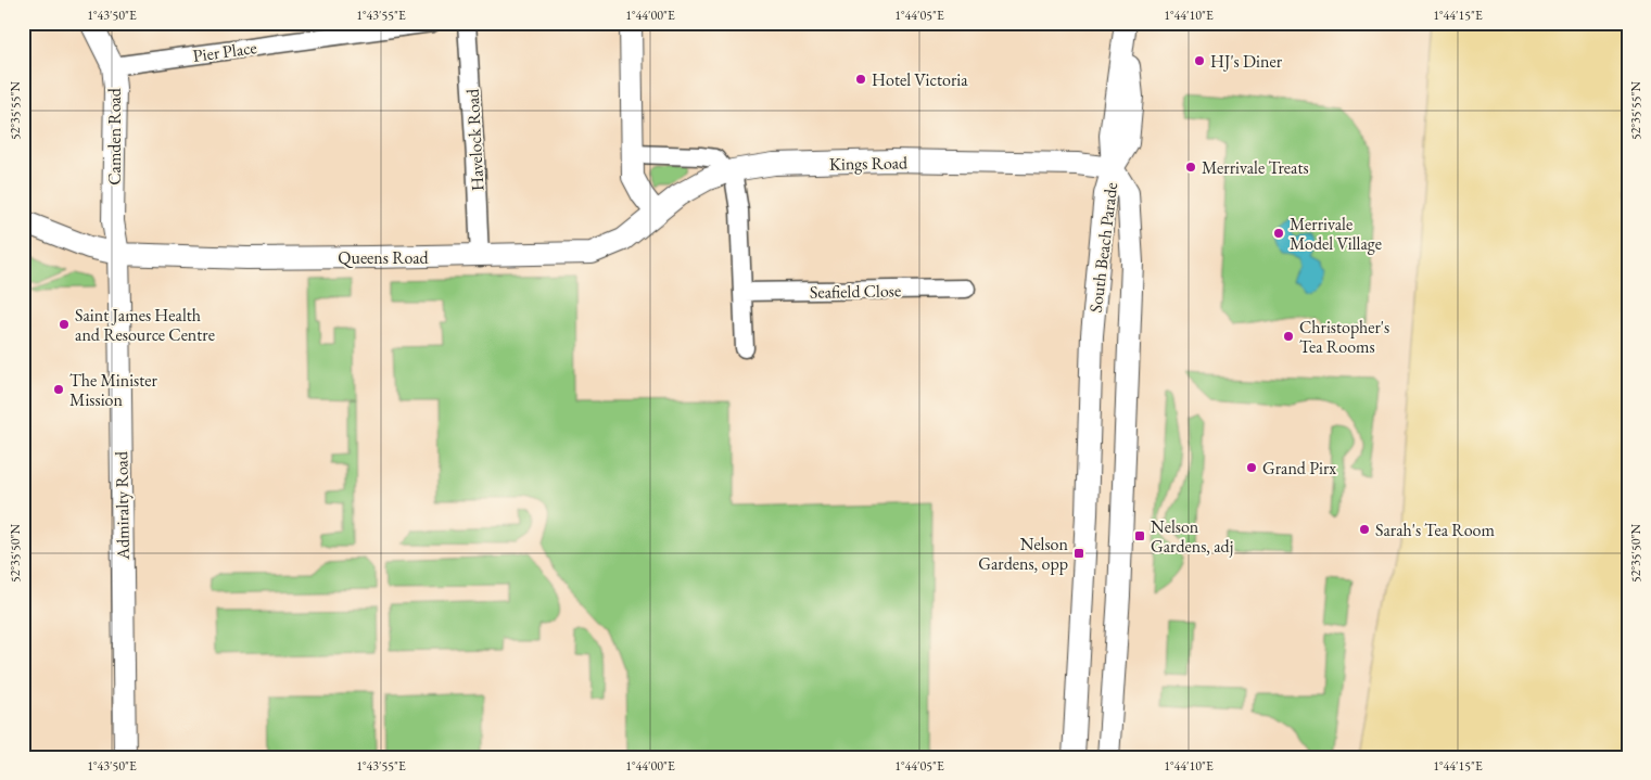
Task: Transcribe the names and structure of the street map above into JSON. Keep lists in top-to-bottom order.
{
  "streets": {
    "street": [
      "Pier Place",
      "Camden Road",
      "Havelock Road",
      "Kings Road",
      "South Beach Parade",
      "Queens Road",
      "Seafield Close",
      "Admiralty Road"
    ]
  },
  "crossings": [
    ["Pier Place", "Camden Road"],
    ["Camden Road", "Queens Road"],
    ["Camden Road", "Admiralty Road"],
    ["Havelock Road", "Queens Road"],
    ["Kings Road", "South Beach Parade"],
    ["Kings Road", "Queens Road"],
    ["Queens Road", "Admiralty Road"]
  ],
  "places": {
    "other": [
      "HJ's Diner",
      "Hotel Victoria",
      "Merrivale Treats",
      "Merrivale Model Village",
      "Saint James Health and Resource Centre",
      "Christopher's Tea Rooms",
      "The Minister Mission",
      "Grand Pirx",
      "Sarah's Tea Room"
    ],
    "transit": ["Nelson Gardens, adj", "Nelson Gardens, opp"]
  },
  "coordinates": [
    "1°43'50\"E",
    "1°43'55\"E",
    "1°44'00\"E",
    "1°44'05\"E",
    "1°44'10\"E",
    "1°44'15\"E",
    "52°35'55\"N",
    "52°35'50\"N"
  ]
}
